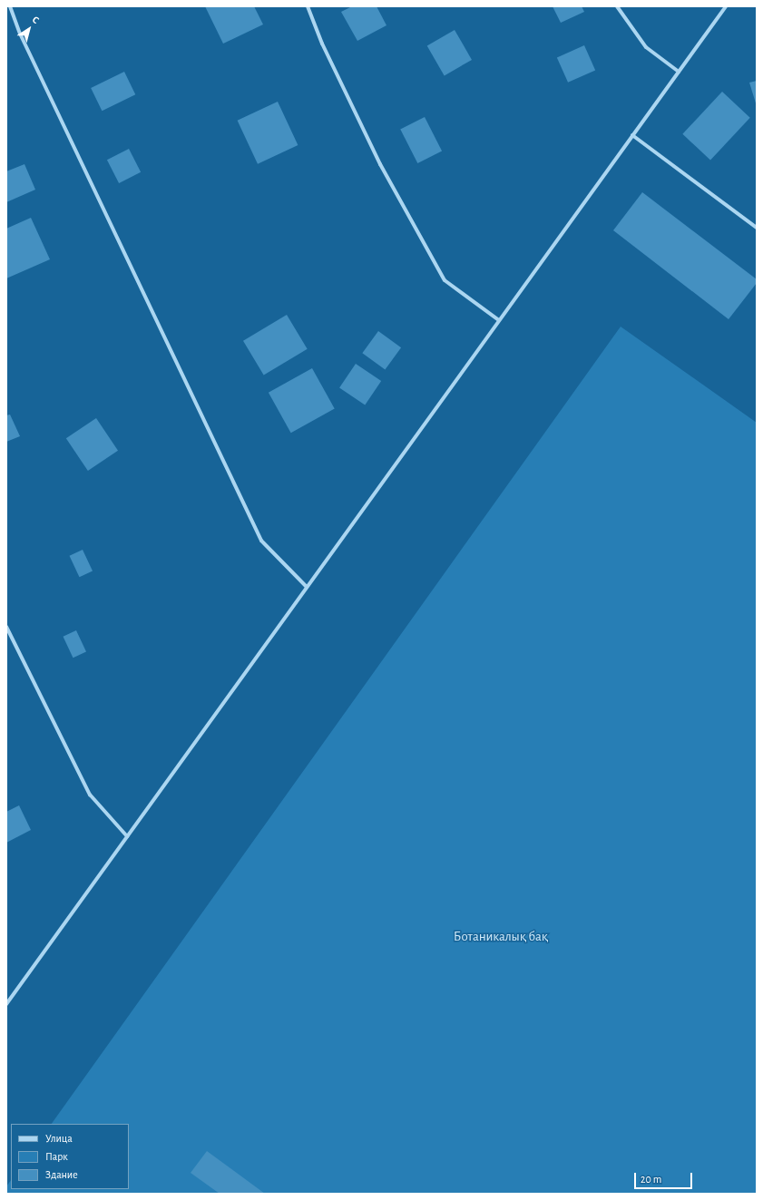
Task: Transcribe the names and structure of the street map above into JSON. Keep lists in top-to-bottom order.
{
  "parks": ["Ботаникалық бақ"],
  "legend": ["Улица", "Парк", "Здание"],
  "scale_bar": "20 m",
  "north": "top right"
}
